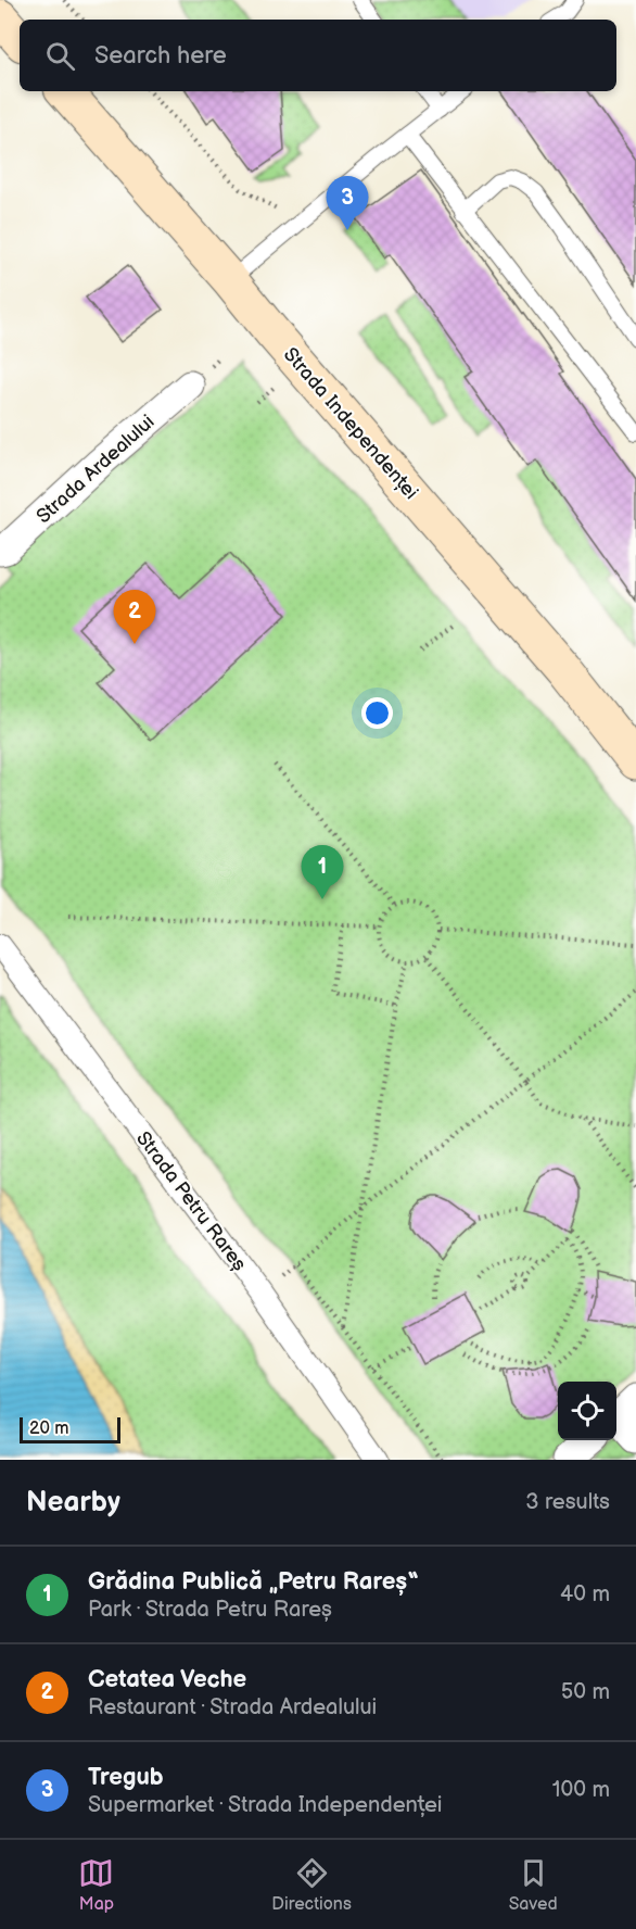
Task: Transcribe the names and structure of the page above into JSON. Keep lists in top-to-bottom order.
{
  "streets": {
    "main road": ["Strada Independenței"],
    "street": ["Strada Ardealului", "Strada Petru Rareș"]
  },
  "scale_bar": "20 m",
  "page": {
    "search": "Search here",
    "pins": ["3", "2", "1"],
    "scale": "20 m",
    "heading": ["Nearby", "3 results"],
    "list": [
      {
        "mark": "1",
        "name": "Grădina Publică „Petru Rareș“",
        "note": "Park · Strada Petru Rareș",
        "value": "40 m"
      },
      {
        "mark": "2",
        "name": "Cetatea Veche",
        "note": "Restaurant · Strada Ardealului",
        "value": "50 m"
      },
      {
        "mark": "3",
        "name": "Tregub",
        "note": "Supermarket · Strada Independenței",
        "value": "100 m"
      }
    ],
    "nav": ["Map", "Directions", "Saved"]
  }
}
